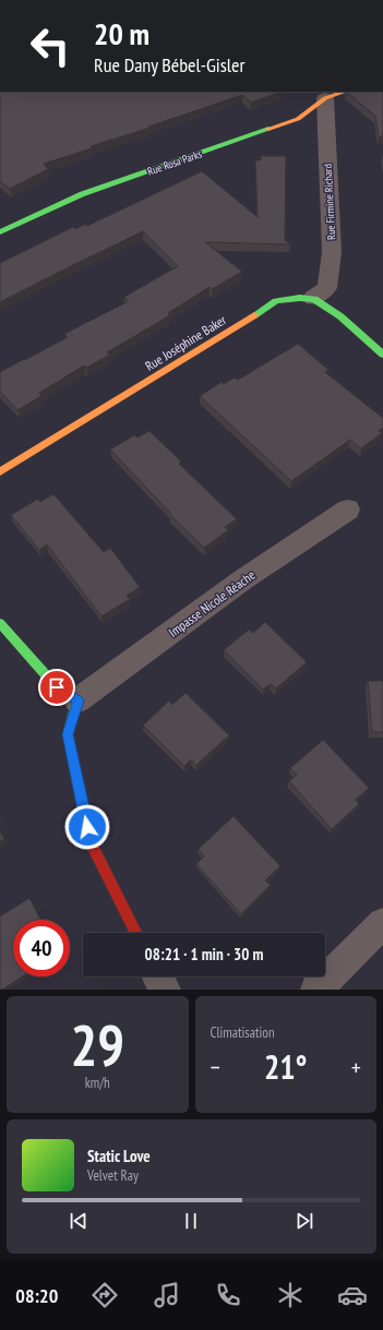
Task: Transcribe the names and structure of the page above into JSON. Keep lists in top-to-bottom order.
{
  "streets": {
    "street": [
      "Rue Rosa Parks",
      "Rue Firmine Richard",
      "Rue Joséphine Baker",
      "Impasse Nicole Réache"
    ]
  },
  "crossings": [
    ["Rue Rosa Parks", "Rue Firmine Richard"],
    ["Rue Firmine Richard", "Rue Joséphine Baker"]
  ],
  "page": {
    "turn": ["20 m", "Rue Dany Bébel-Gisler"],
    "limit": "40",
    "trip": "08:21 · 1 min · 30 m",
    "tile": [
      ["29", "km/h"],
      "Climatisation"
    ],
    "heat": ["−", "21°", "+"],
    "song": ["Static Love", "Velvet Ray"],
    "tabs": "08:20"
  }
}
